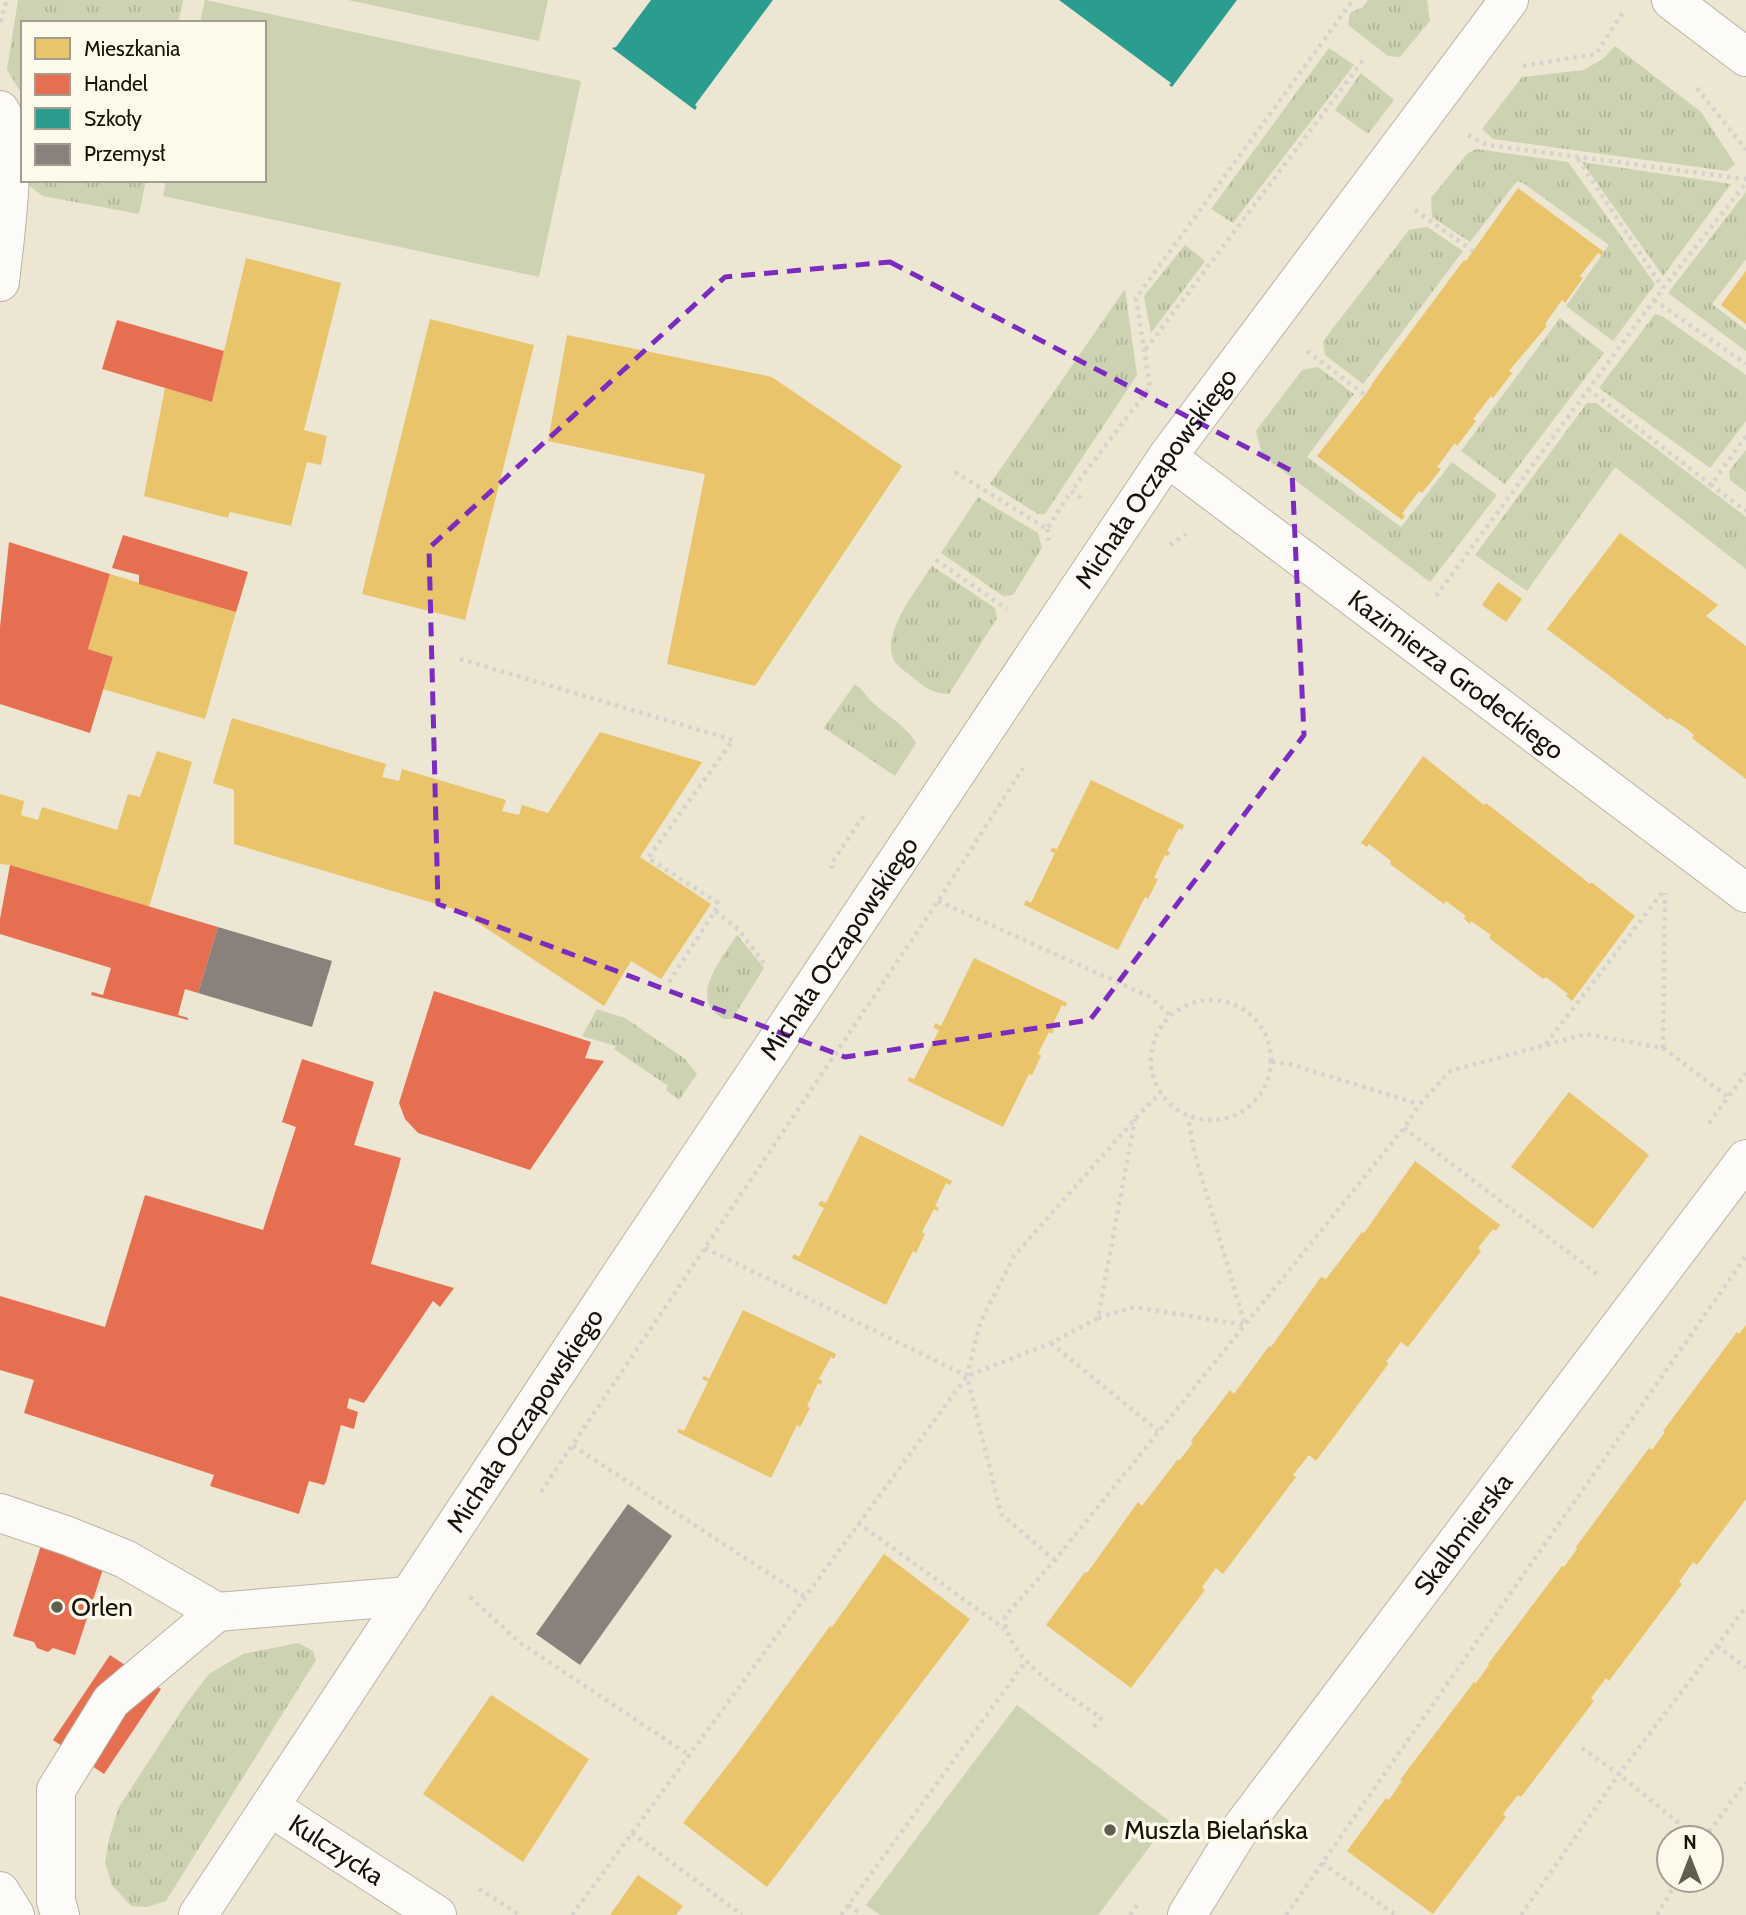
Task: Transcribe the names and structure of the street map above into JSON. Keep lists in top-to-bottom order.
{
  "streets": {
    "street": [
      "Michała Oczapowskiego",
      "Kazimierza Grodeckiego",
      "Skalbmierska",
      "Kulczycka"
    ]
  },
  "crossings": [
    ["Michała Oczapowskiego", "Kazimierza Grodeckiego"],
    ["Michała Oczapowskiego", "Kulczycka"]
  ],
  "places": ["Orlen", "Muszla Bielańska"],
  "legend": [
    "Mieszkania",
    "Handel",
    "Szkoły",
    "Przemysł"
  ],
  "north": "top"
}
